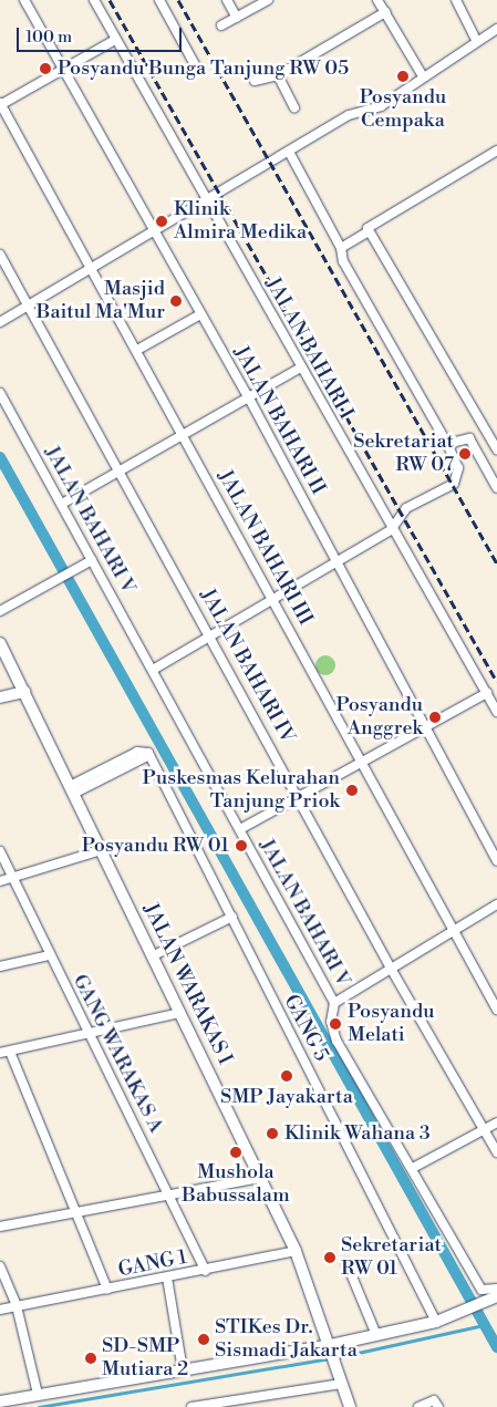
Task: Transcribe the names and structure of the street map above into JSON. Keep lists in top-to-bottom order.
{
  "streets": {
    "street": [
      "JALAN BAHARI I",
      "JALAN BAHARI II",
      "JALAN BAHARI V",
      "JALAN BAHARI III",
      "JALAN BAHARI IV",
      "JALAN WARAKAS I",
      "GANG 5",
      "GANG WARAKAS A",
      "GANG 1"
    ]
  },
  "crossings": [
    ["JALAN WARAKAS I", "GANG 5"],
    ["JALAN WARAKAS I", "GANG 1"],
    ["GANG WARAKAS A", "GANG 1"]
  ],
  "places": [
    "Posyandu Bunga Tanjung RW 05",
    "Posyandu Cempaka",
    "Klinik Almira Medika",
    "Masjid Baitul Ma'Mur",
    "Sekretariat RW 07",
    "Posyandu Anggrek",
    "Puskesmas Kelurahan Tanjung Priok",
    "Posyandu RW 01",
    "Posyandu Melati",
    "SMP Jayakarta",
    "Klinik Wahana 3",
    "Mushola Babussalam",
    "Sekretariat RW 01",
    "STIKes Dr. Sismadi Jakarta",
    "SD-SMP Mutiara 2"
  ],
  "scale_bar": "100 m"
}
